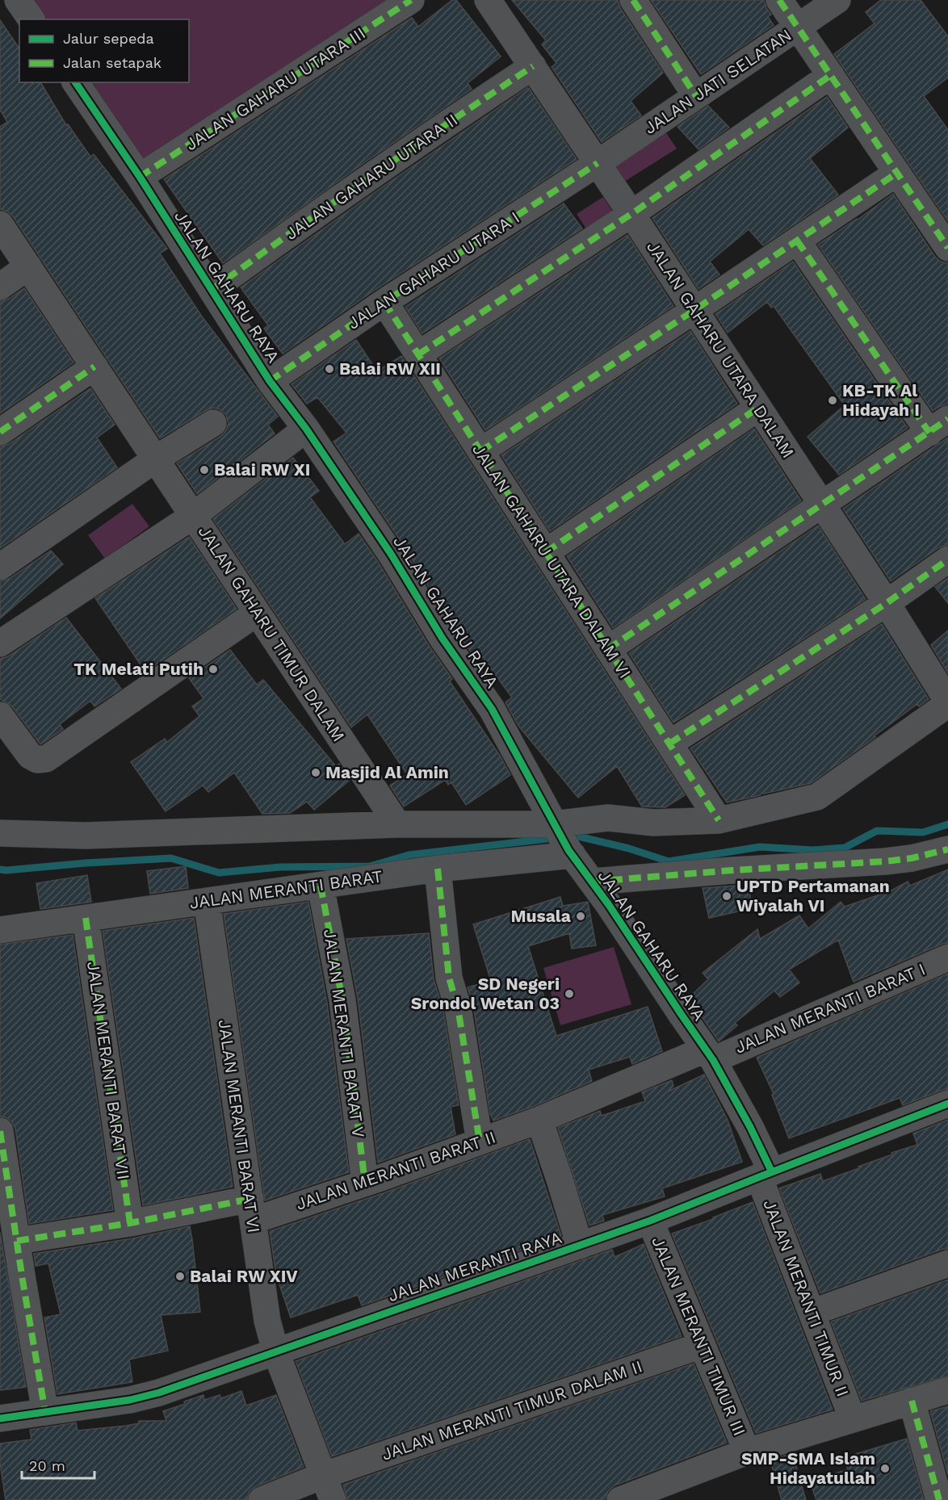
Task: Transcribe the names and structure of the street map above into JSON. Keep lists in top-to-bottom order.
{
  "streets": {
    "street": [
      "JALAN JATI SELATAN",
      "JALAN GAHARU UTARA III",
      "JALAN GAHARU UTARA II",
      "JALAN GAHARU UTARA I",
      "JALAN GAHARU RAYA",
      "JALAN GAHARU UTARA DALAM",
      "JALAN GAHARU UTARA DALAM VI",
      "JALAN GAHARU TIMUR DALAM",
      "JALAN MERANTI BARAT",
      "JALAN MERANTI BARAT I",
      "JALAN MERANTI BARAT V",
      "JALAN MERANTI BARAT VII",
      "JALAN MERANTI BARAT VI",
      "JALAN MERANTI BARAT II",
      "JALAN MERANTI RAYA",
      "JALAN MERANTI TIMUR II",
      "JALAN MERANTI TIMUR III",
      "JALAN MERANTI TIMUR DALAM II"
    ]
  },
  "crossings": [
    ["JALAN JATI SELATAN", "JALAN GAHARU UTARA I"],
    ["JALAN JATI SELATAN", "JALAN GAHARU UTARA DALAM"],
    ["JALAN GAHARU UTARA III", "JALAN GAHARU RAYA"],
    ["JALAN GAHARU UTARA II", "JALAN GAHARU RAYA"],
    ["JALAN GAHARU UTARA II", "JALAN GAHARU UTARA DALAM"],
    ["JALAN GAHARU UTARA I", "JALAN GAHARU RAYA"],
    ["JALAN GAHARU UTARA I", "JALAN GAHARU UTARA DALAM"],
    ["JALAN GAHARU UTARA I", "JALAN GAHARU UTARA DALAM VI"],
    ["JALAN GAHARU RAYA", "JALAN GAHARU TIMUR DALAM"],
    ["JALAN GAHARU RAYA", "JALAN MERANTI BARAT"],
    ["JALAN GAHARU RAYA", "JALAN MERANTI BARAT I"],
    ["JALAN GAHARU RAYA", "JALAN MERANTI BARAT II"],
    ["JALAN GAHARU RAYA", "JALAN MERANTI RAYA"],
    ["JALAN GAHARU RAYA", "JALAN MERANTI TIMUR II"],
    ["JALAN MERANTI BARAT", "JALAN MERANTI BARAT V"],
    ["JALAN MERANTI BARAT", "JALAN MERANTI BARAT VII"],
    ["JALAN MERANTI BARAT", "JALAN MERANTI BARAT VI"],
    ["JALAN MERANTI BARAT I", "JALAN MERANTI BARAT II"],
    ["JALAN MERANTI BARAT V", "JALAN MERANTI BARAT II"],
    ["JALAN MERANTI BARAT VII", "JALAN MERANTI BARAT II"],
    ["JALAN MERANTI BARAT VI", "JALAN MERANTI BARAT II"],
    ["JALAN MERANTI BARAT VI", "JALAN MERANTI RAYA"],
    ["JALAN MERANTI BARAT VI", "JALAN MERANTI TIMUR DALAM II"],
    ["JALAN MERANTI RAYA", "JALAN MERANTI TIMUR II"],
    ["JALAN MERANTI RAYA", "JALAN MERANTI TIMUR III"],
    ["JALAN MERANTI TIMUR III", "JALAN MERANTI TIMUR DALAM II"]
  ],
  "places": [
    "Balai RW XII",
    "KB-TK Al Hidayah I",
    "Balai RW XI",
    "TK Melati Putih",
    "Masjid Al Amin",
    "UPTD Pertamanan Wiyalah VI",
    "Musala",
    "SD Negeri Srondol Wetan 03",
    "Balai RW XIV",
    "SMP-SMA Islam Hidayatullah"
  ],
  "legend": ["Jalur sepeda", "Jalan setapak"],
  "scale_bar": "20 m"
}
